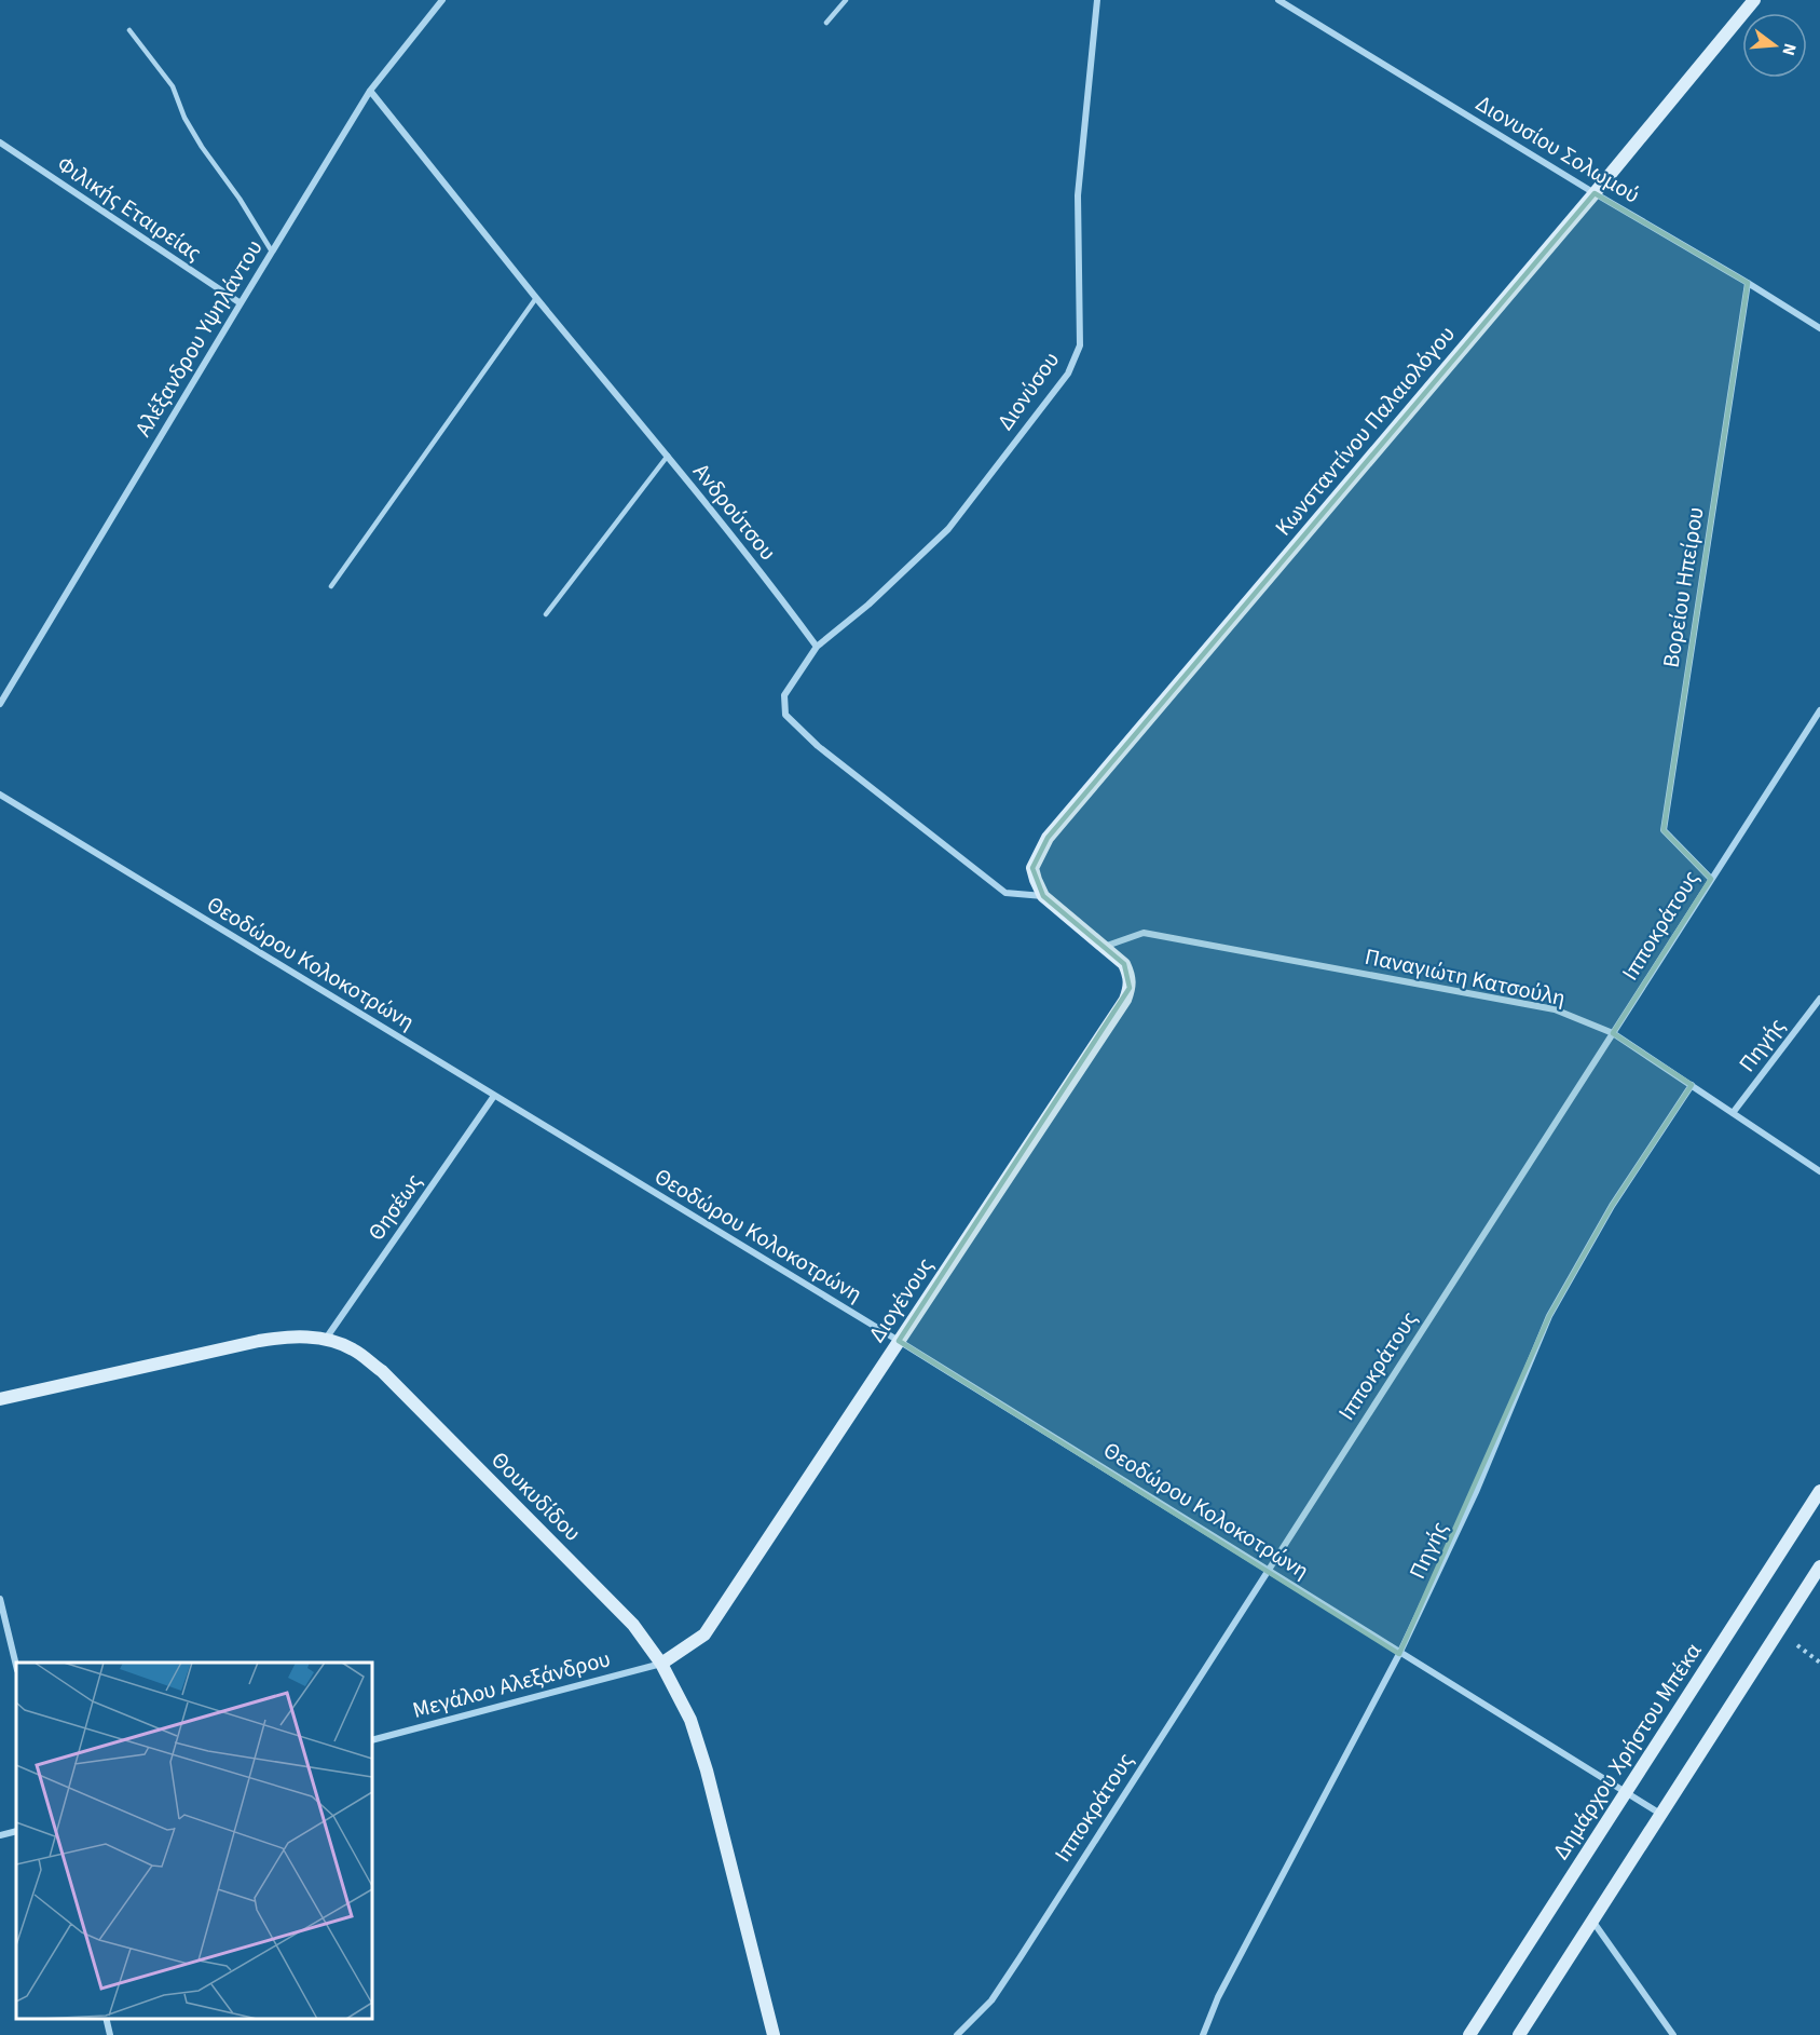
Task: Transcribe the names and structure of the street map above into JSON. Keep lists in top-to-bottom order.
{
  "streets": {
    "main road": [
      "Κωνσταντίνου Παλαιολόγου",
      "Διογένους",
      "Θουκυδίδου",
      "Δημάρχου Χρήστου Μπέκα"
    ],
    "street": [
      "Διονυσίου Σολωμού",
      "Φιλικής Εταιρείας",
      "Αλέξανδρου Υψηλάντου",
      "Διονύσου",
      "Ανδρούτσου",
      "Βορείου Ηπείρου",
      "Ιπποκράτους",
      "Θεοδώρου Κολοκοτρώνη",
      "Παναγιώτη Κατσούλη",
      "Πηγής",
      "Θησέως",
      "Μεγάλου Αλεξάνδρου"
    ]
  },
  "crossings": [
    ["Διονυσίου Σολωμού", "Κωνσταντίνου Παλαιολόγου"],
    ["Διονυσίου Σολωμού", "Βορείου Ηπείρου"],
    ["Φιλικής Εταιρείας", "Αλέξανδρου Υψηλάντου"],
    ["Αλέξανδρου Υψηλάντου", "Ανδρούτσου"],
    ["Διονύσου", "Ανδρούτσου"],
    ["Βορείου Ηπείρου", "Ιπποκράτους"],
    ["Ιπποκράτους", "Θεοδώρου Κολοκοτρώνη"],
    ["Ιπποκράτους", "Παναγιώτη Κατσούλη"],
    ["Θεοδώρου Κολοκοτρώνη", "Πηγής"],
    ["Θεοδώρου Κολοκοτρώνη", "Θησέως"],
    ["Θεοδώρου Κολοκοτρώνη", "Διογένους"],
    ["Θεοδώρου Κολοκοτρώνη", "Δημάρχου Χρήστου Μπέκα"],
    ["Παναγιώτη Κατσούλη", "Πηγής"],
    ["Παναγιώτη Κατσούλη", "Διογένους"],
    ["Θησέως", "Θουκυδίδου"],
    ["Διογένους", "Θουκυδίδου"],
    ["Διογένους", "Μεγάλου Αλεξάνδρου"],
    ["Θουκυδίδου", "Μεγάλου Αλεξάνδρου"]
  ],
  "north": "right"
}
